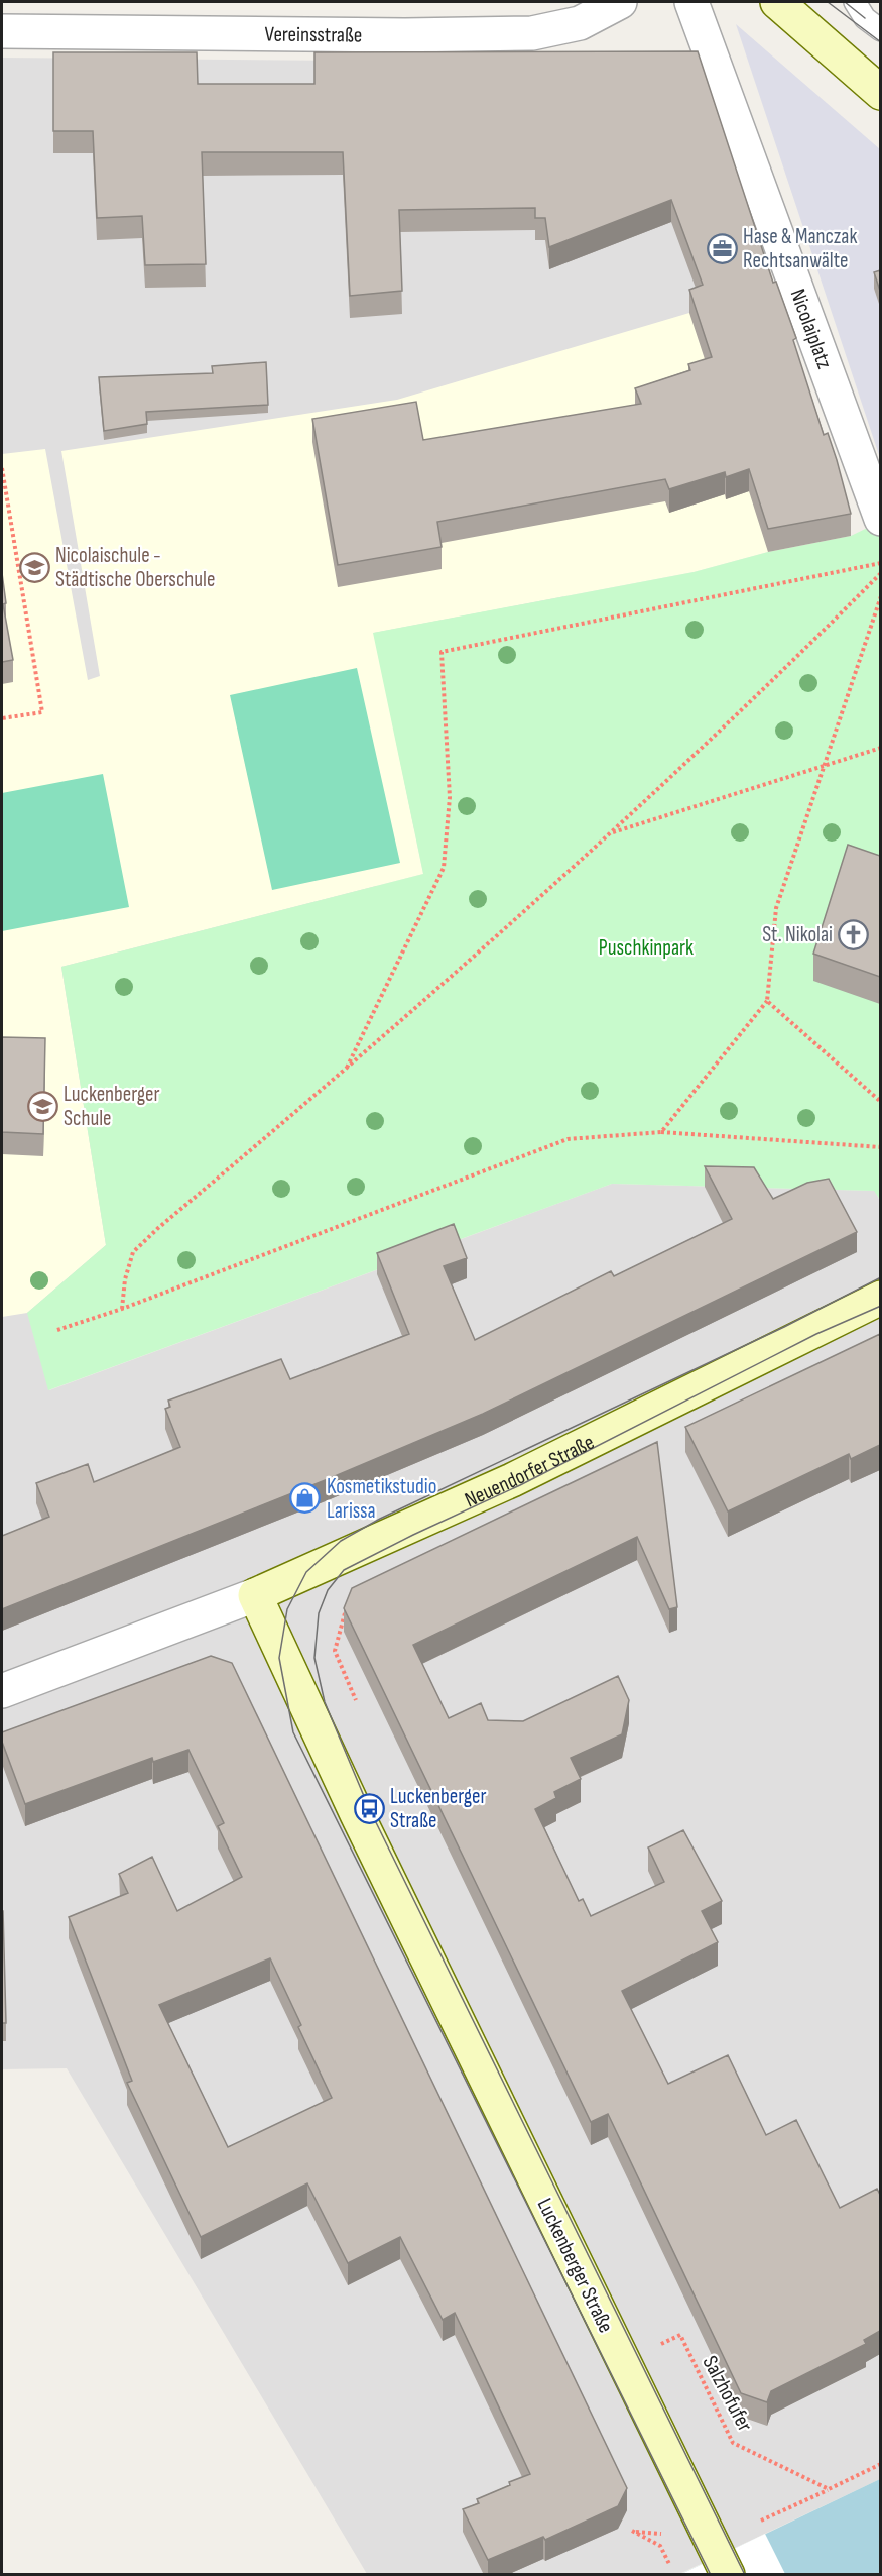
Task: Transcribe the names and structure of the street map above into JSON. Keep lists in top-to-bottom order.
{
  "streets": {
    "street": [
      "Vereinsstraße",
      "Nicolaiplatz",
      "Neuendorfer Straße",
      "Luckenberger Straße"
    ],
    "path": ["Salzhofufer"]
  },
  "crossings": [
    ["Neuendorfer Straße", "Luckenberger Straße"],
    ["Luckenberger Straße", "Salzhofufer"]
  ],
  "parks": ["Puschkinpark"],
  "places": {
    "office": ["Hase & Manczak Rechtsanwälte"],
    "school or university": ["Nicolaischule - Städtische Oberschule", "Luckenberger Schule"],
    "church": ["St. Nikolai"],
    "shop": ["Kosmetikstudio Larissa"],
    "bus stop": ["Luckenberger Straße"]
  }
}
